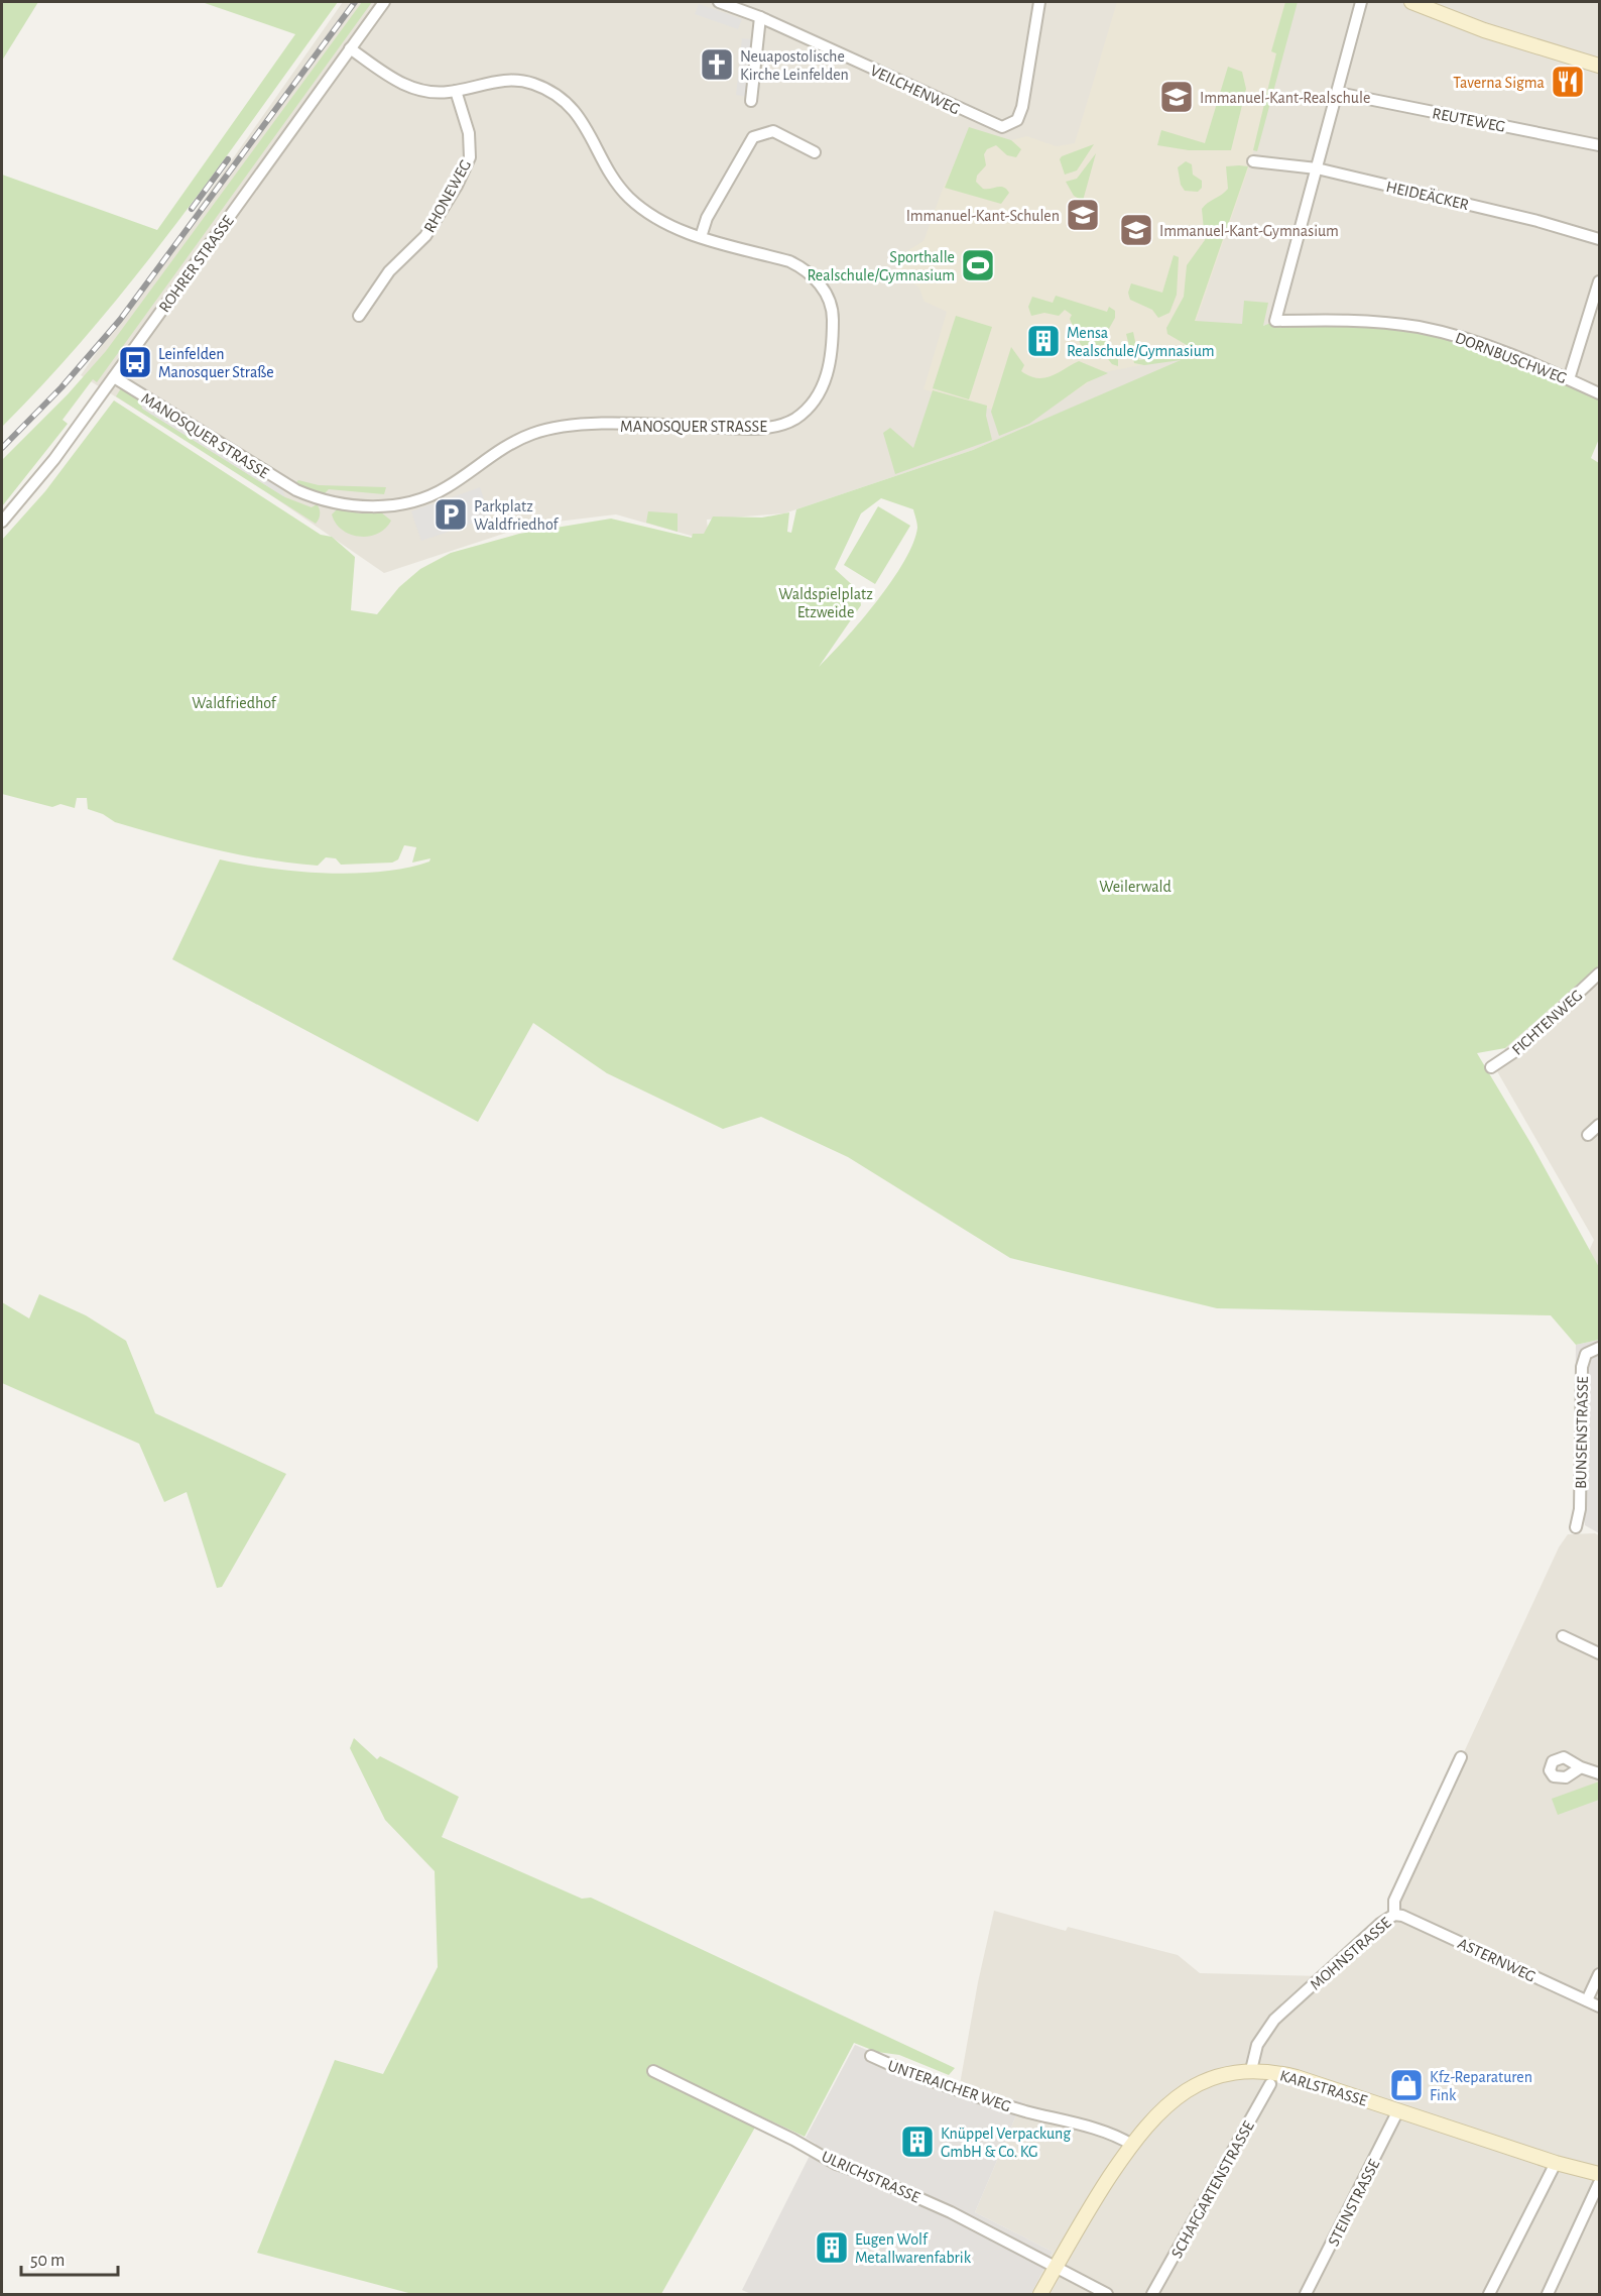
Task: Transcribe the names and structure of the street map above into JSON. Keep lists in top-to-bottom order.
{
  "streets": {
    "main road": ["KARLSTRASSE"],
    "street": [
      "VEILCHENWEG",
      "REUTEWEG",
      "HEIDEÄCKER",
      "RHONEWEG",
      "ROHRER STRASSE",
      "DORNBUSCHWEG",
      "MANOSQUER STRASSE",
      "FICHTENWEG",
      "BUNSENSTRASSE",
      "MOHNSTRASSE",
      "ASTERNWEG",
      "UNTERAICHER WEG",
      "ULRICHSTRASSE",
      "SCHAFGARTENSTRASSE",
      "STEINSTRASSE"
    ]
  },
  "crossings": [
    ["HEIDEÄCKER", "DORNBUSCHWEG"],
    ["RHONEWEG", "MANOSQUER STRASSE"],
    ["ROHRER STRASSE", "MANOSQUER STRASSE"],
    ["MOHNSTRASSE", "ASTERNWEG"],
    ["MOHNSTRASSE", "KARLSTRASSE"],
    ["UNTERAICHER WEG", "KARLSTRASSE"],
    ["KARLSTRASSE", "ULRICHSTRASSE"],
    ["KARLSTRASSE", "STEINSTRASSE"]
  ],
  "parks": ["Waldspielplatz Etzweide", "Waldfriedhof", "Weilerwald"],
  "places": {
    "church": ["Neuapostolische Kirche Leinfelden"],
    "restaurant": ["Taverna Sigma"],
    "school or university": ["Immanuel-Kant-Realschule", "Immanuel-Kant-Schulen", "Immanuel-Kant-Gymnasium"],
    "sports": ["Sporthalle Realschule/Gymnasium"],
    "building": ["Mensa Realschule/Gymnasium", "Knüppel Verpackung GmbH & Co. KG", "Eugen Wolf Metallwarenfabrik"],
    "bus stop": ["Leinfelden Manosquer Straße"],
    "parking": ["Parkplatz Waldfriedhof"],
    "shop": ["Kfz-Reparaturen Fink"]
  },
  "scale_bar": "50 m"
}
